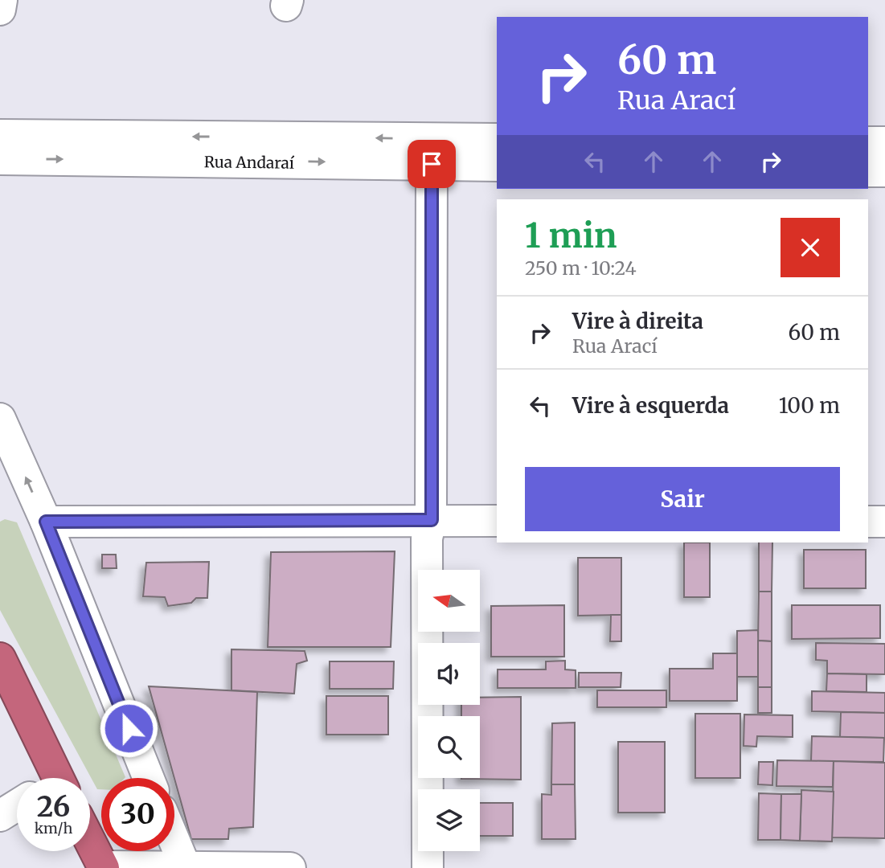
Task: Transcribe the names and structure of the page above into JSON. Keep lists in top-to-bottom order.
{
  "streets": {
    "street": ["Rua Andaraí"]
  },
  "north": "left",
  "page": {
    "turn": ["60 m", "Rua Arací"],
    "heading": ["1 min", "250 m · 10:24"],
    "list": [
      {
        "name": "Vire à direita",
        "note": "Rua Arací",
        "value": "60 m"
      },
      {
        "name": "Vire à esquerda",
        "value": "100 m"
      }
    ],
    "buttons": "Sair",
    "speed": "26 km/h",
    "limit": "30"
  }
}
